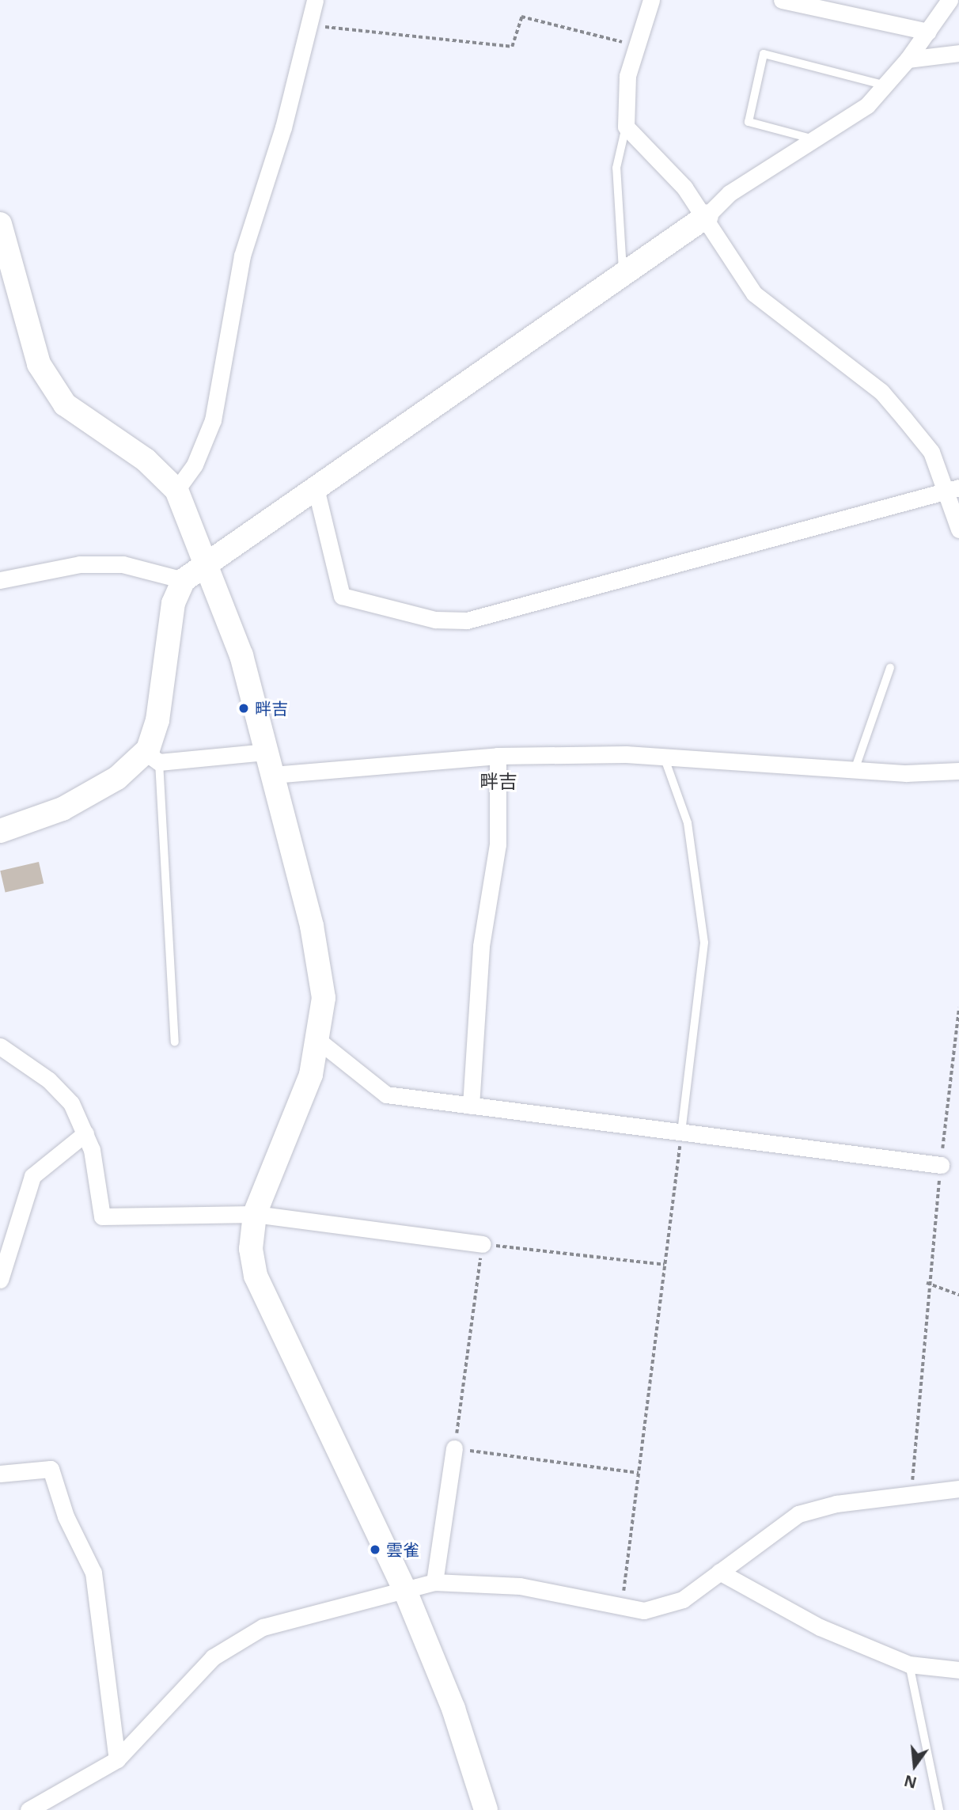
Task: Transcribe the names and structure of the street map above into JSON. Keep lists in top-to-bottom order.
{
  "districts": ["畔吉"],
  "places": ["畔吉", "雲雀"],
  "north": "bottom"
}
